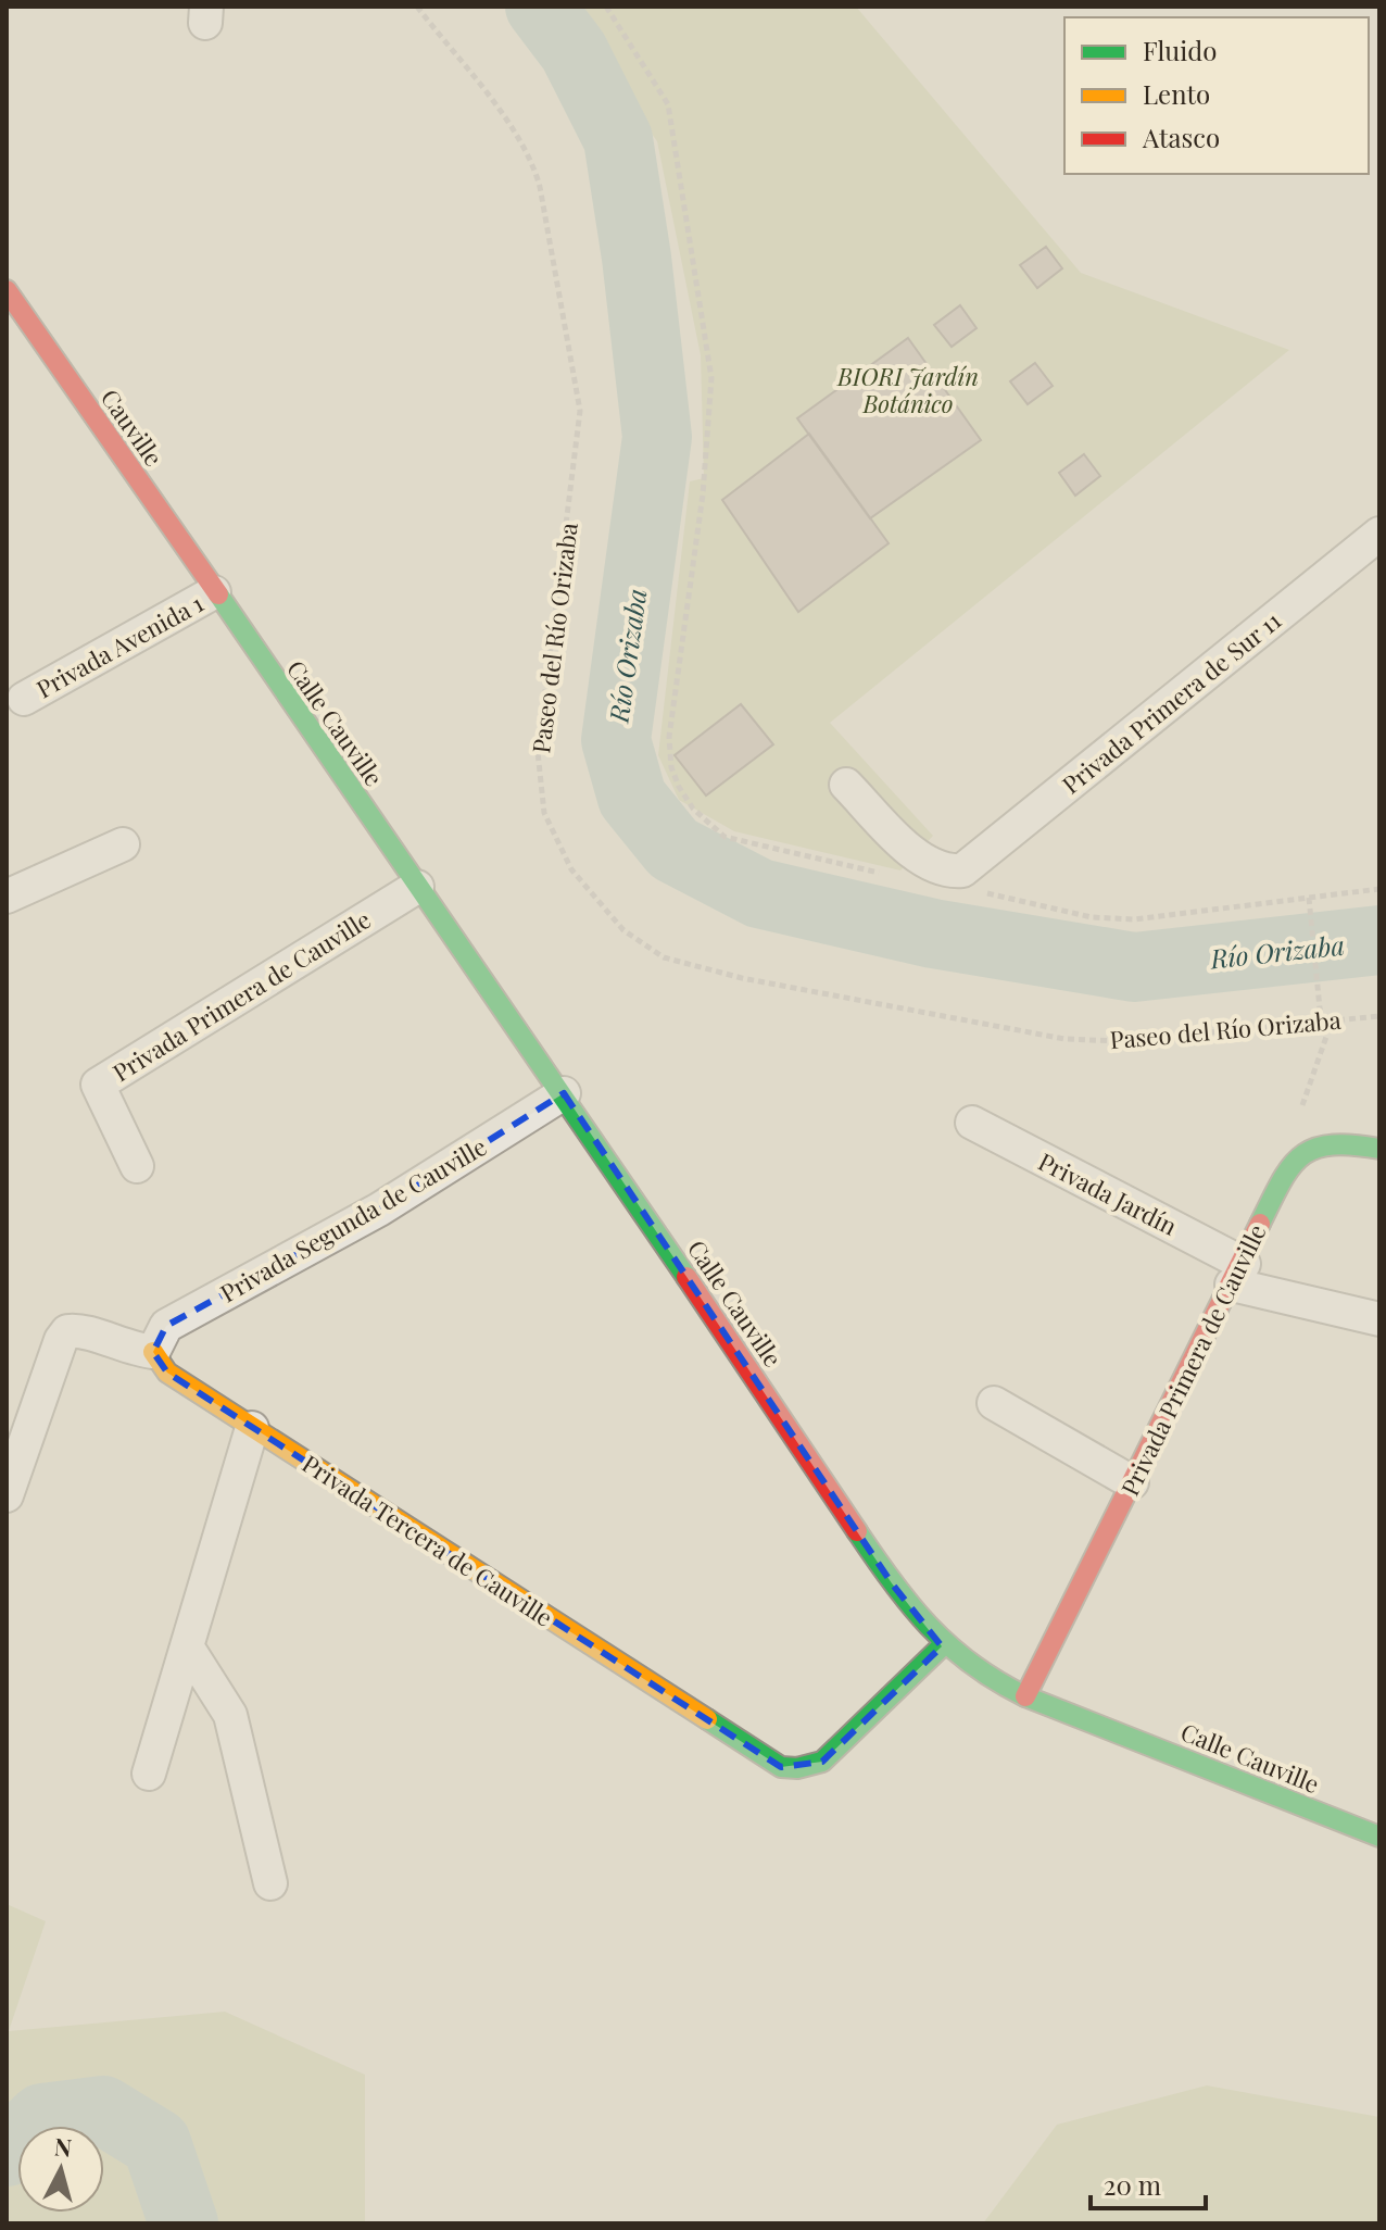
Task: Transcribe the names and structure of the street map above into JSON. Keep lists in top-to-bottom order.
{
  "streets": {
    "street": [
      "Cauville",
      "Privada Avenida 1",
      "Privada Primera de Sur 11",
      "Calle Cauville",
      "Privada Primera de Cauville",
      "Privada Jardín",
      "Privada Segunda de Cauville",
      "Privada Tercera de Cauville"
    ],
    "path": ["Paseo del Río Orizaba"]
  },
  "crossings": [
    ["Cauville", "Privada Avenida 1"],
    ["Cauville", "Calle Cauville"],
    ["Privada Avenida 1", "Calle Cauville"],
    ["Calle Cauville", "Privada Primera de Cauville"],
    ["Calle Cauville", "Privada Segunda de Cauville"],
    ["Calle Cauville", "Privada Tercera de Cauville"],
    ["Privada Primera de Cauville", "Privada Jardín"],
    ["Privada Segunda de Cauville", "Privada Tercera de Cauville"]
  ],
  "water": ["Río Orizaba"],
  "parks": ["BIORI Jardín Botánico"],
  "legend": ["Fluido", "Lento", "Atasco"],
  "scale_bar": "20 m",
  "north": "top"
}
